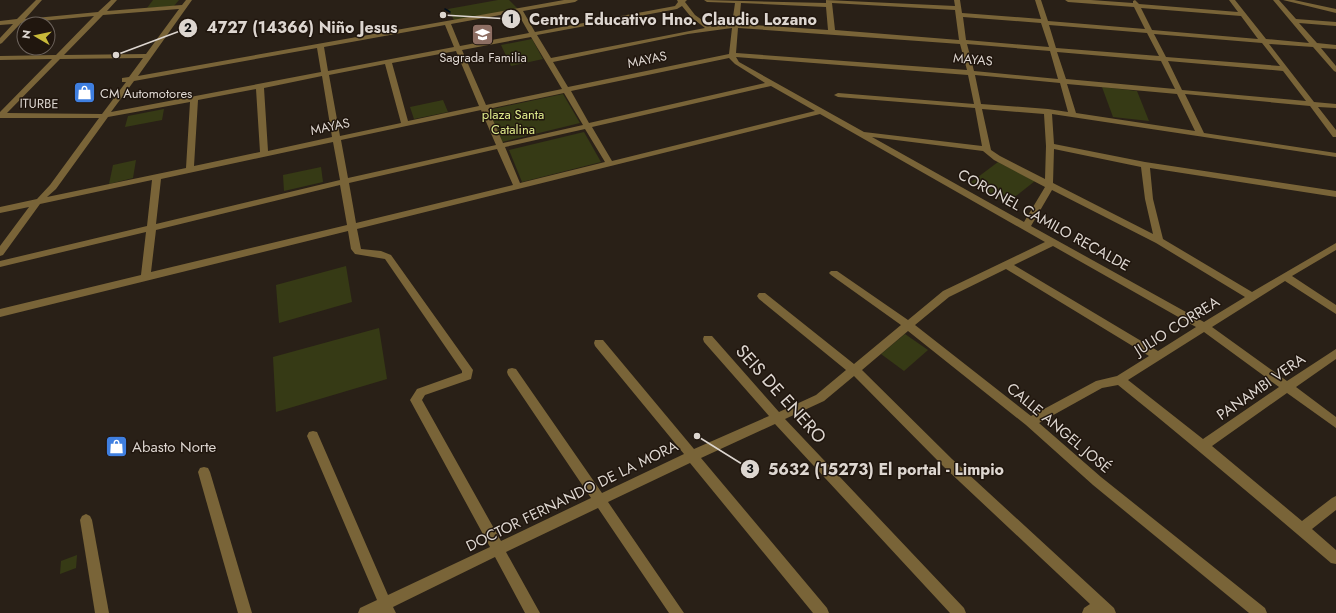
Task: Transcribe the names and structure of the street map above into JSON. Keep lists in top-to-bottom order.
{
  "streets": {
    "street": [
      "MAYAS",
      "ITURBE",
      "CORONEL CAMILO RECALDE",
      "JULIO CORREA",
      "PANAMBI VERA",
      "SEIS DE ENERO",
      "CALLE ANGEL JOSÉ",
      "DOCTOR FERNANDO DE LA MORA"
    ]
  },
  "crossings": [
    ["MAYAS", "CORONEL CAMILO RECALDE"],
    ["CORONEL CAMILO RECALDE", "JULIO CORREA"],
    ["CORONEL CAMILO RECALDE", "PANAMBI VERA"],
    ["CORONEL CAMILO RECALDE", "DOCTOR FERNANDO DE LA MORA"],
    ["JULIO CORREA", "CALLE ANGEL JOSÉ"],
    ["SEIS DE ENERO", "DOCTOR FERNANDO DE LA MORA"],
    ["CALLE ANGEL JOSÉ", "DOCTOR FERNANDO DE LA MORA"]
  ],
  "parks": ["plaza Santa Catalina"],
  "places": {
    "other": ["Centro Educativo Hno. Claudio Lozano", "4727 (14366) Niño Jesus", "5632 (15273) El portal - Limpio"],
    "school or university": ["Sagrada Familia"],
    "shop": ["CM Automotores", "Abasto Norte"]
  },
  "north": "left"
}
